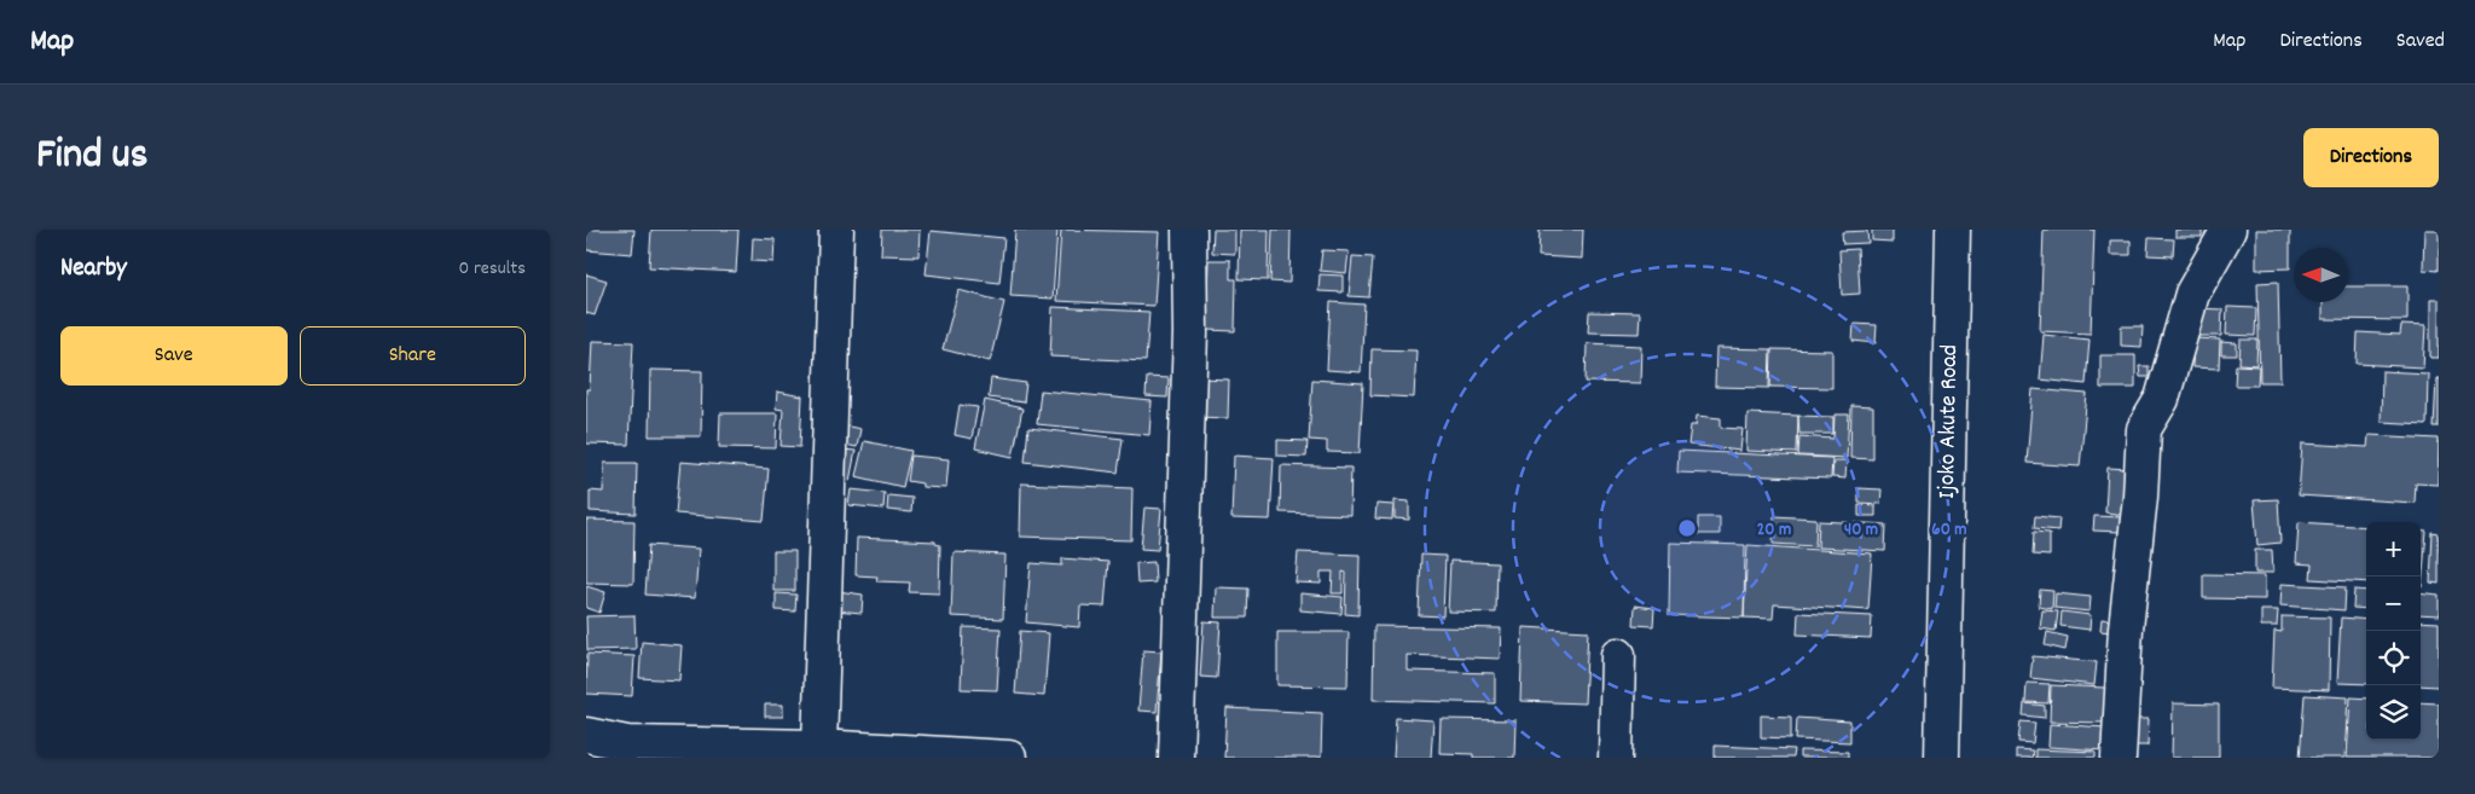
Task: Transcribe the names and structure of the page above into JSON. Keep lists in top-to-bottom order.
{
  "streets": {
    "street": ["Ijoko Akute Road"]
  },
  "north": "left",
  "page": {
    "header": "Map",
    "nav": ["Map", "Directions", "Saved"],
    "title": "Find us",
    "buttons": [
      "Directions",
      ["Save", "Share"]
    ],
    "heading": ["Nearby", "0 results"],
    "map_buttons": ["+", "−"]
  },
  "rings": ["20 m", "40 m", "60 m"]
}
